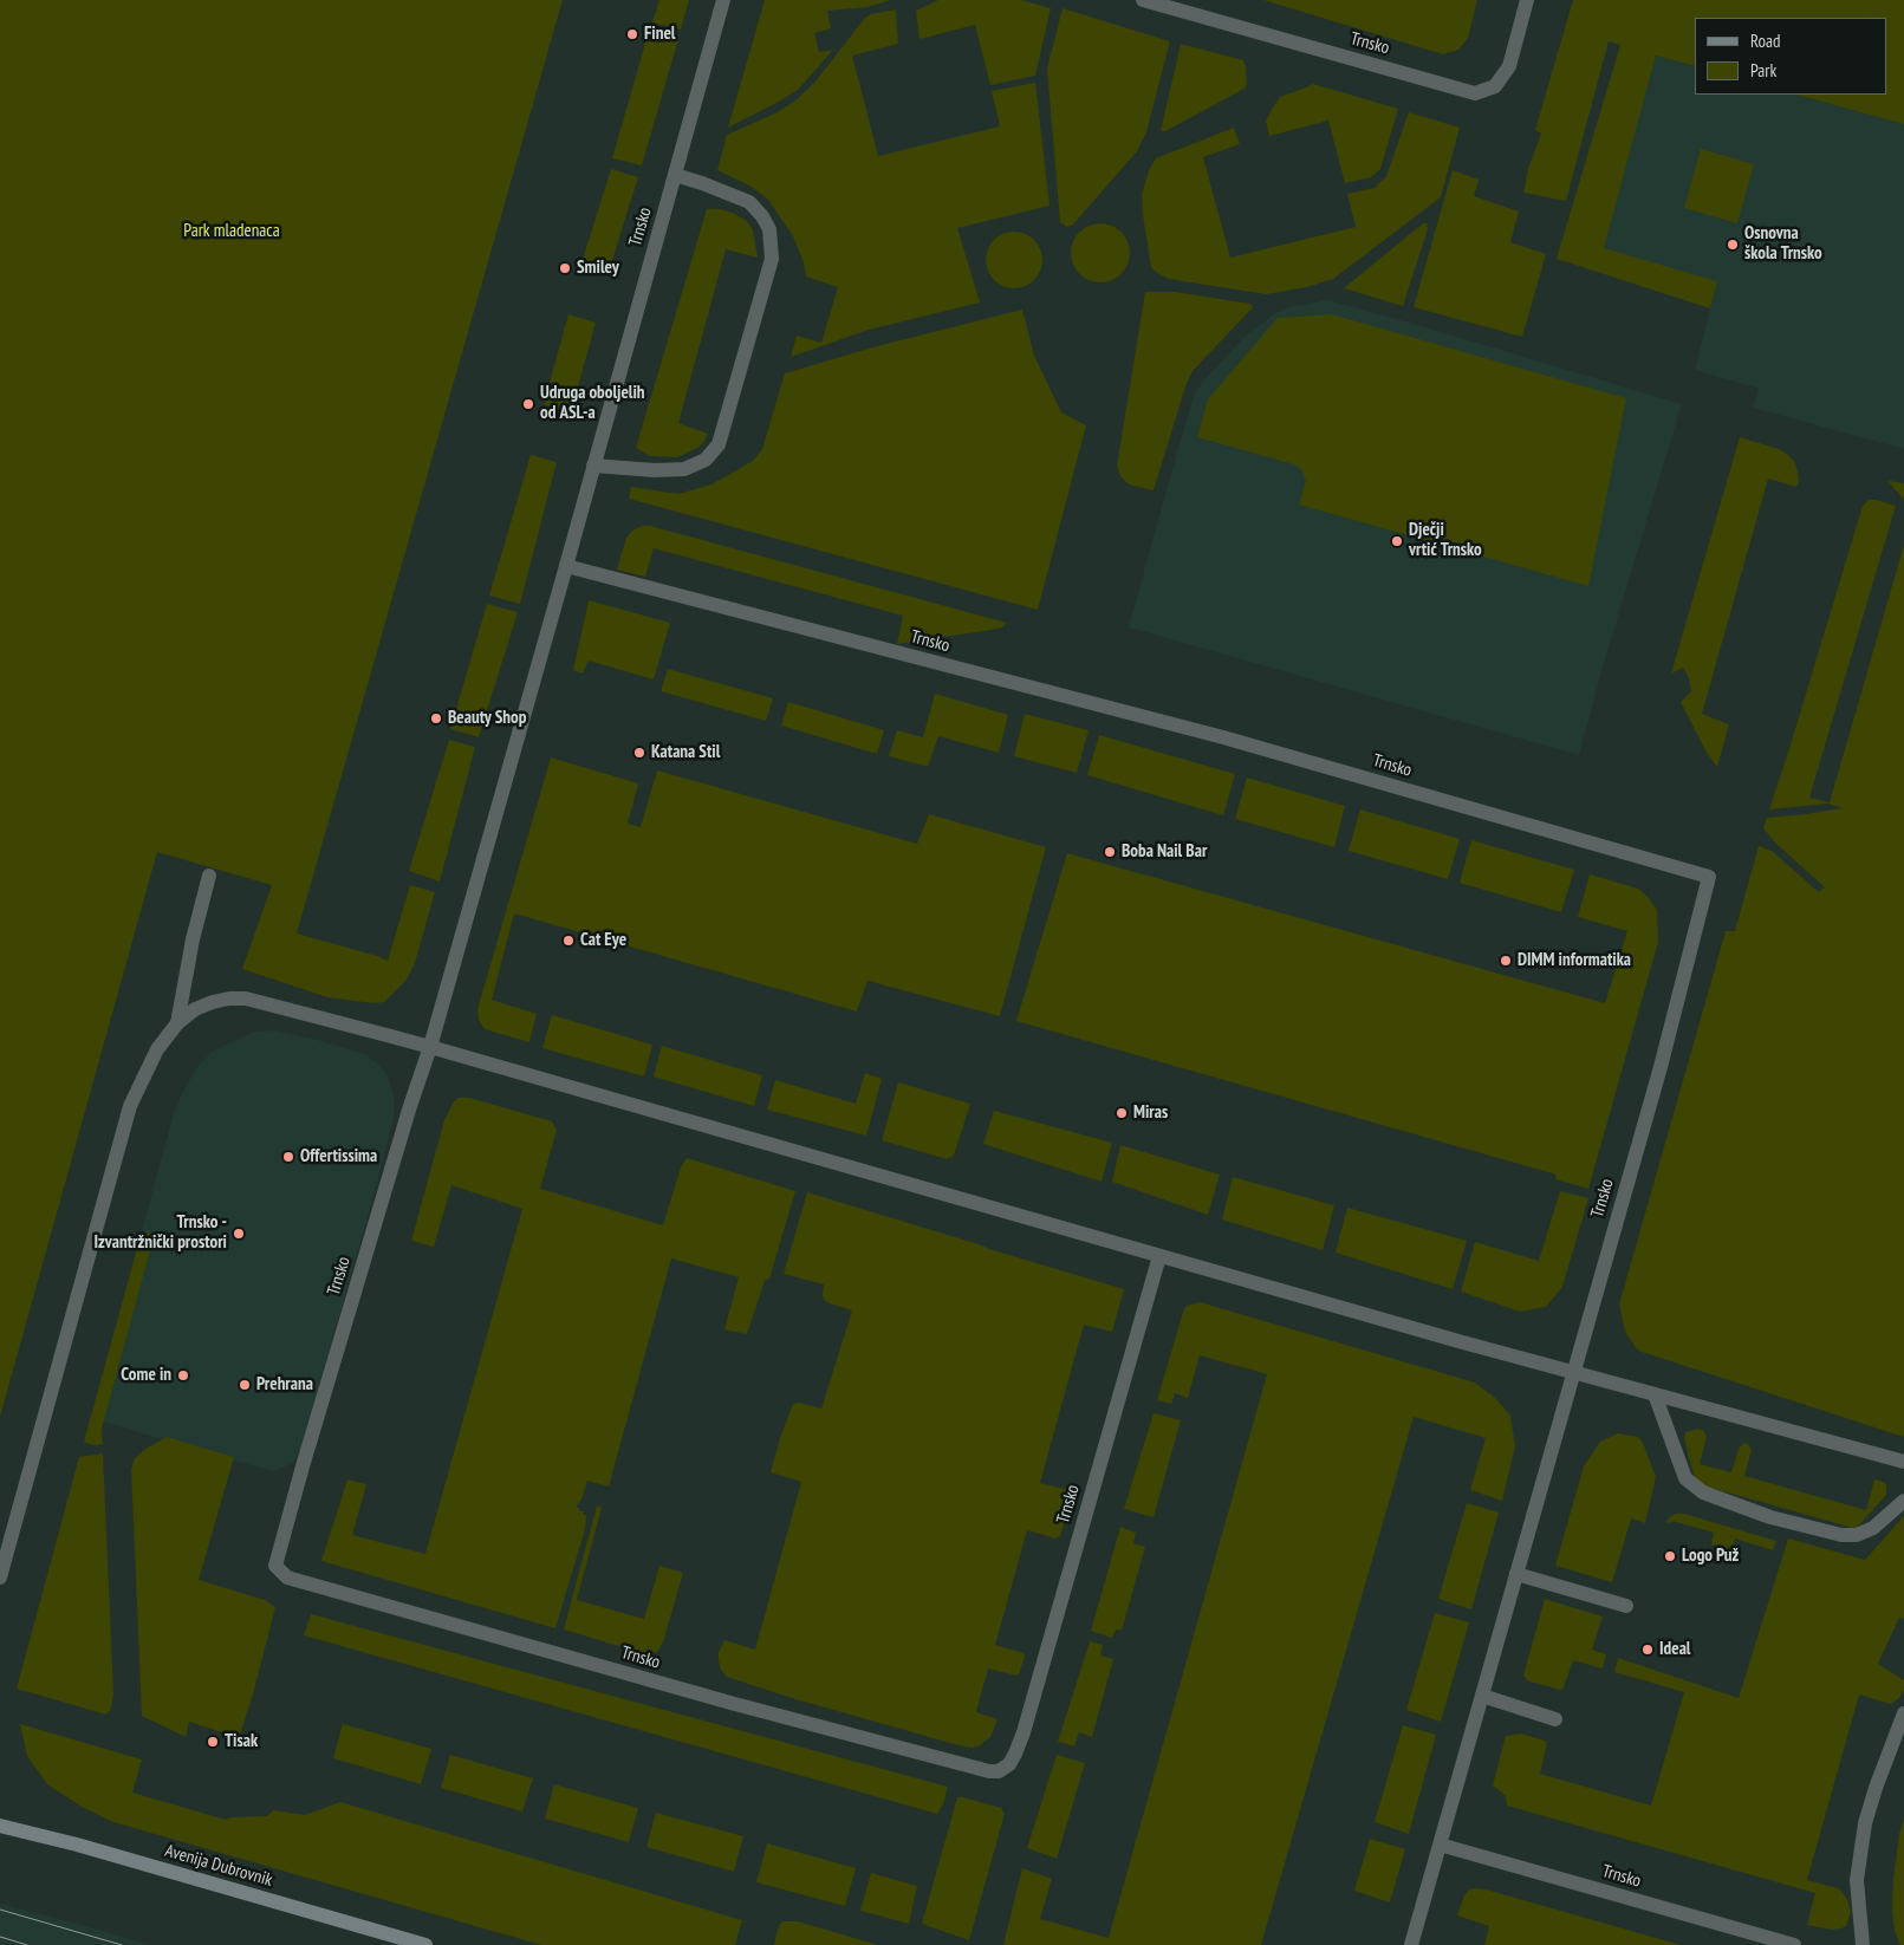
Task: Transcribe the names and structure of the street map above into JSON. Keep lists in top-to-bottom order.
{
  "streets": {
    "main road": ["Avenija Dubrovnik"],
    "street": ["Trnsko"]
  },
  "parks": ["Park mladenaca"],
  "places": [
    "Finel",
    "Osnovna škola Trnsko",
    "Smiley",
    "Udruga oboljelih od ASL-a",
    "Dječji vrtić Trnsko",
    "Beauty Shop",
    "Katana Stil",
    "Boba Nail Bar",
    "Cat Eye",
    "DIMM informatika",
    "Miras",
    "Offertissima",
    "Trnsko - Izvantržnički prostori",
    "Come in",
    "Prehrana",
    "Logo Puž",
    "Ideal",
    "Tisak"
  ],
  "legend": ["Road", "Park"]
}
